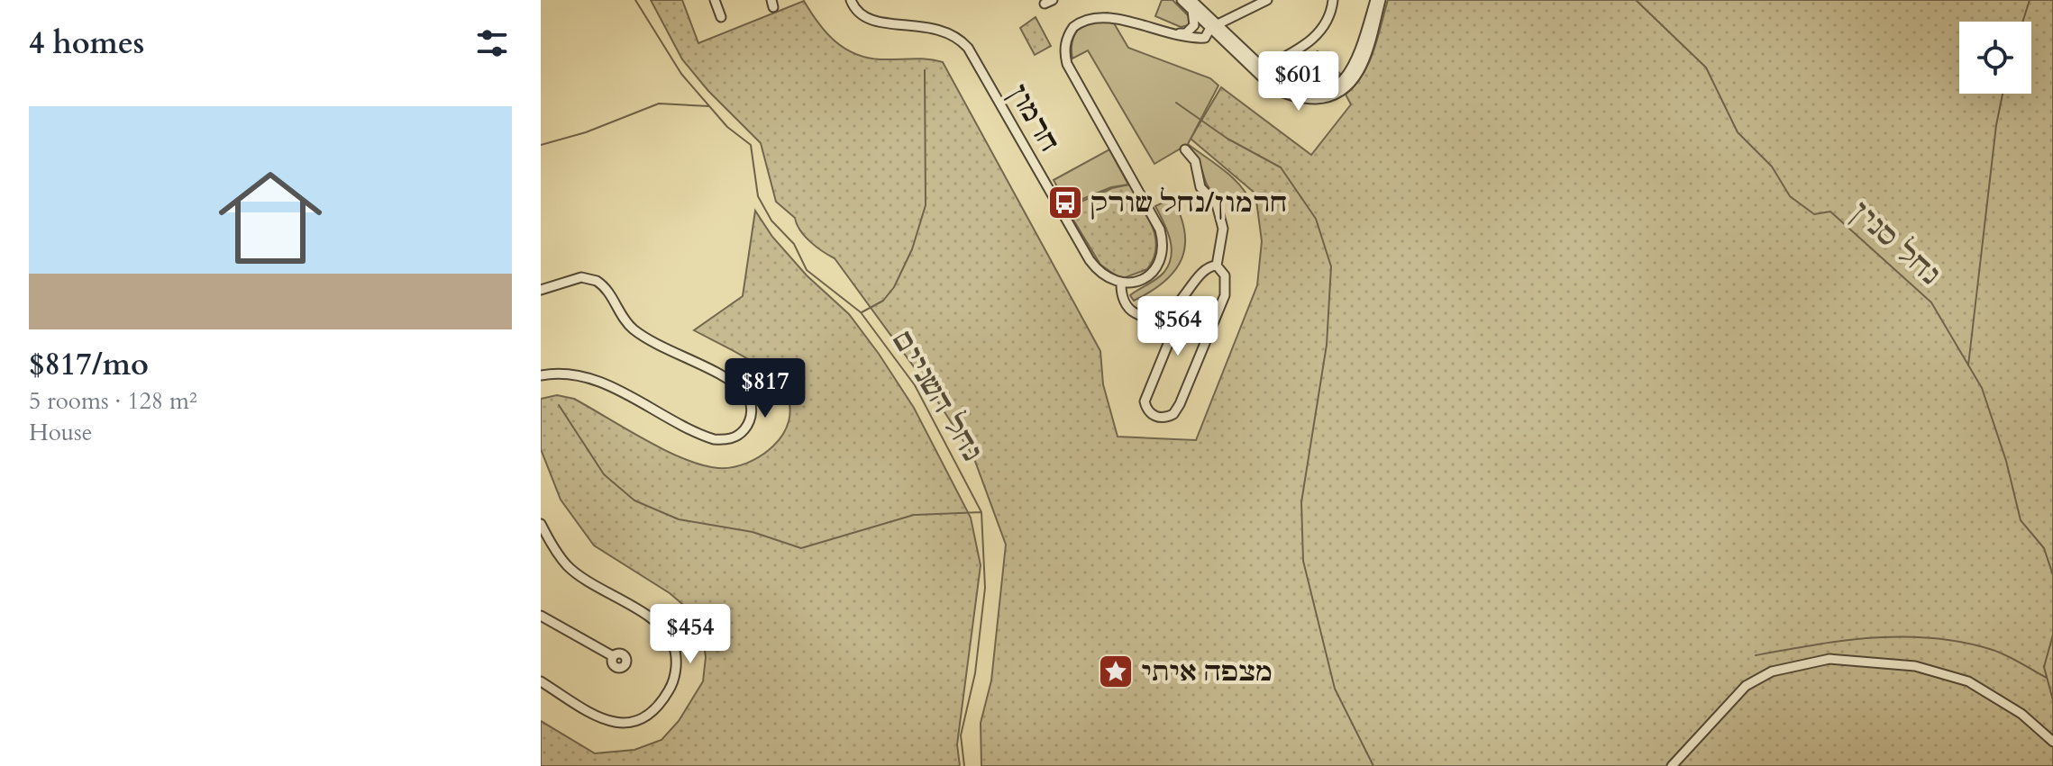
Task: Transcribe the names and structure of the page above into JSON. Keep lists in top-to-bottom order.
{
  "streets": {
    "street": ["חרמון"]
  },
  "water": ["נחל סנין", "נחל השניים"],
  "places": {
    "bus stop": ["חרמון/נחל שורק"],
    "place": ["מצפה איתי"]
  },
  "page": {
    "heading": "4 homes",
    "price": [
      "$601",
      "$564",
      "$817",
      "$454"
    ],
    "list": [
      {
        "name": "$817/mo",
        "note": "5 rooms · 128 m² · House"
      }
    ]
  }
}
